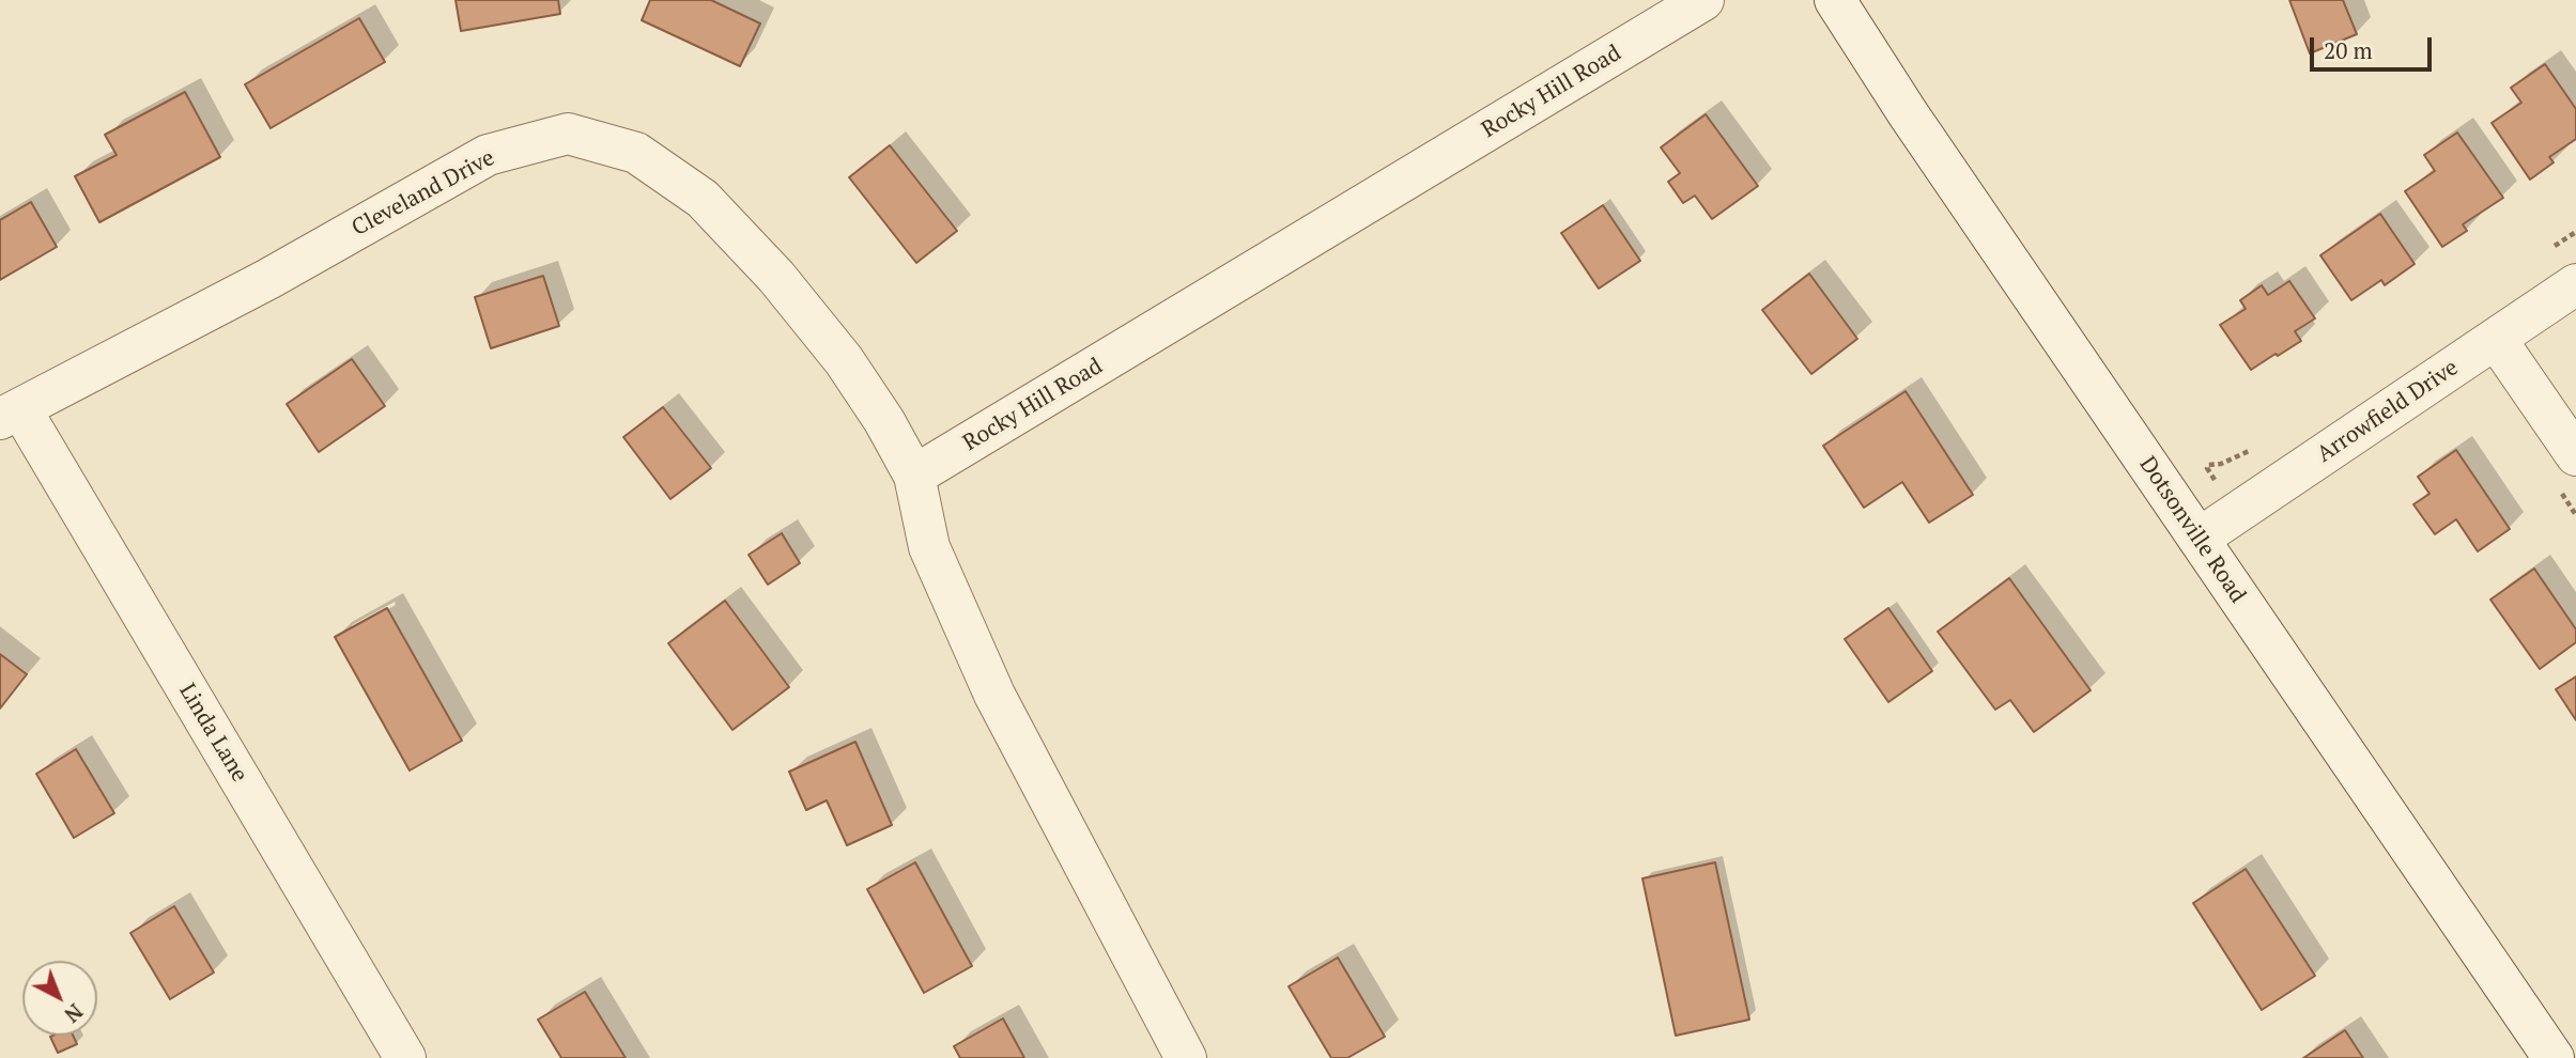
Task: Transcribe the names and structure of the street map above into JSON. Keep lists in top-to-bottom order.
{
  "streets": {
    "street": [
      "Rocky Hill Road",
      "Cleveland Drive",
      "Arrowfield Drive",
      "Dotsonville Road",
      "Linda Lane"
    ]
  },
  "crossings": [
    ["Rocky Hill Road", "Cleveland Drive"],
    ["Cleveland Drive", "Linda Lane"],
    ["Arrowfield Drive", "Dotsonville Road"]
  ],
  "scale_bar": "20 m",
  "north": "bottom right"
}
